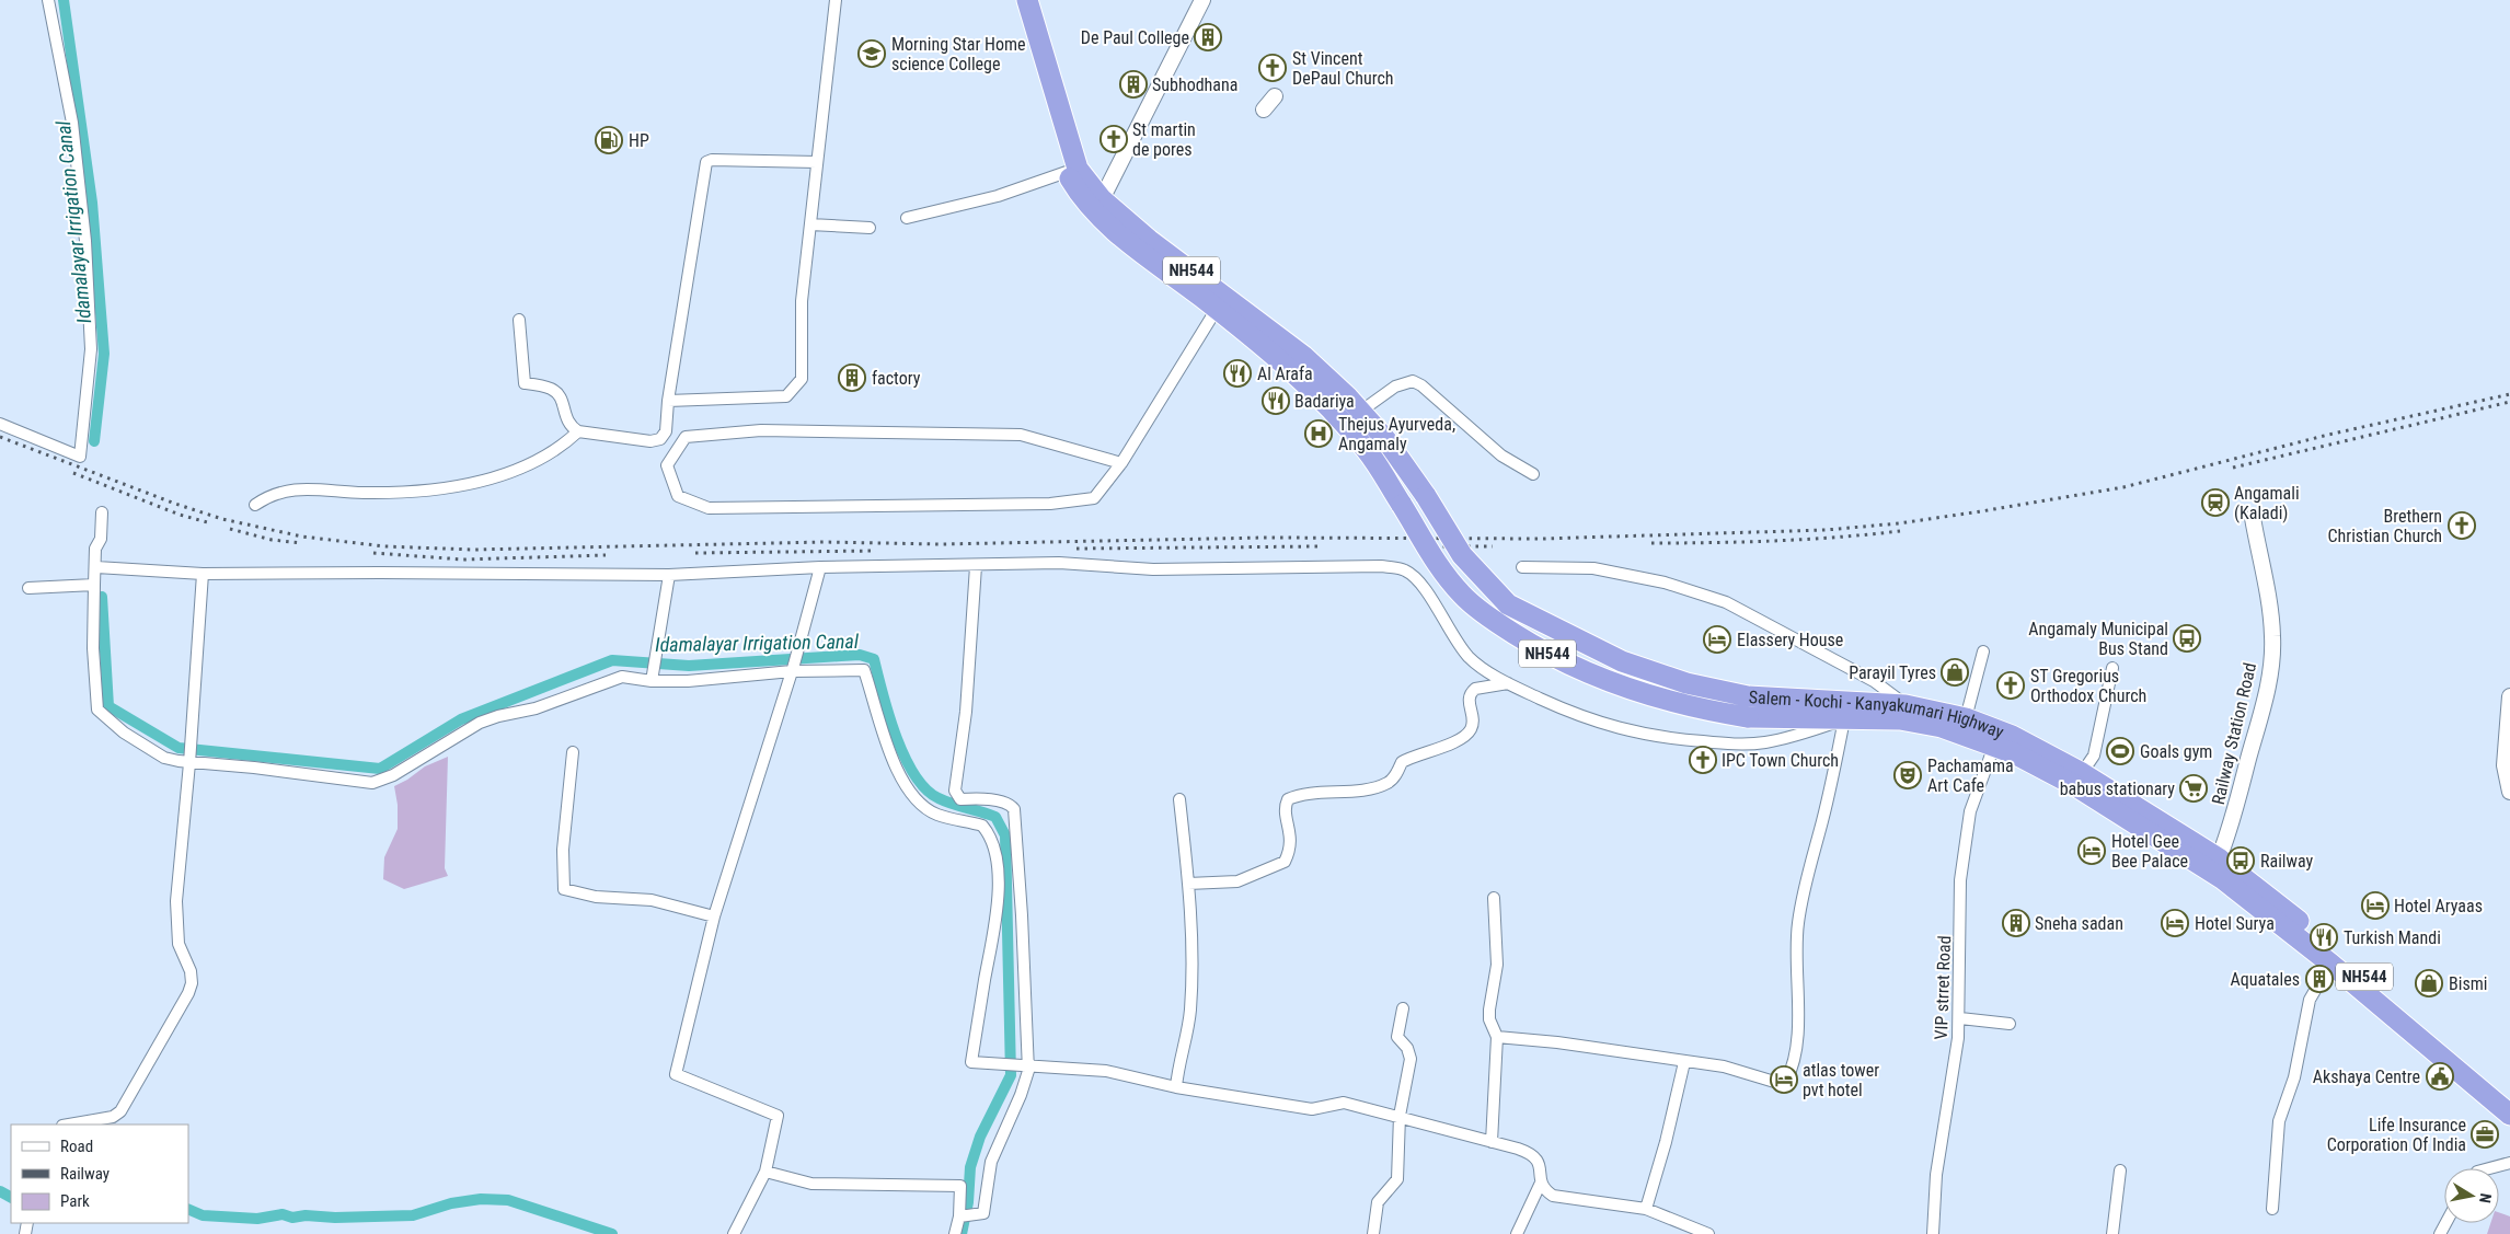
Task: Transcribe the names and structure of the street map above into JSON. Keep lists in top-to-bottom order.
{
  "streets": {
    "highway": ["NH544", "Salem - Kochi - Kanyakumari Highway"],
    "street": ["Railway Station Road", "VIP strret Road"]
  },
  "crossings": [
    ["Salem - Kochi - Kanyakumari Highway", "Railway Station Road"],
    ["Salem - Kochi - Kanyakumari Highway", "VIP strret Road"]
  ],
  "water": ["Idamalayar Irrigation Canal"],
  "places": {
    "building": [
      "De Paul College",
      "Subhodhana",
      "factory",
      "Sneha sadan",
      "Aquatales"
    ],
    "school or university": ["Morning Star Home science College"],
    "church": [
      "St Vincent DePaul Church",
      "St martin de pores",
      "Brethern Christian Church",
      "ST Gregorius Orthodox Church",
      "IPC Town Church"
    ],
    "fuel station": ["HP"],
    "restaurant": ["Al Arafa", "Badariya", "Turkish Mandi"],
    "hospital": ["Thejus Ayurveda, Angamaly"],
    "station": ["Angamali (Kaladi)"],
    "bus stop": ["Angamaly Municipal Bus Stand", "Railway"],
    "hotel": [
      "Elassery House",
      "Hotel Gee Bee Palace",
      "Hotel Aryaas",
      "Hotel Surya",
      "atlas tower pvt hotel"
    ],
    "shop": ["Parayil Tyres", "Bismi"],
    "sports": ["Goals gym"],
    "theatre": ["Pachamama Art Cafe"],
    "supermarket": ["babus stationary"],
    "public building": ["Akshaya Centre"],
    "office": ["Life Insurance Corporation Of India"]
  },
  "legend": ["Road", "Railway", "Park"],
  "north": "right"
}
